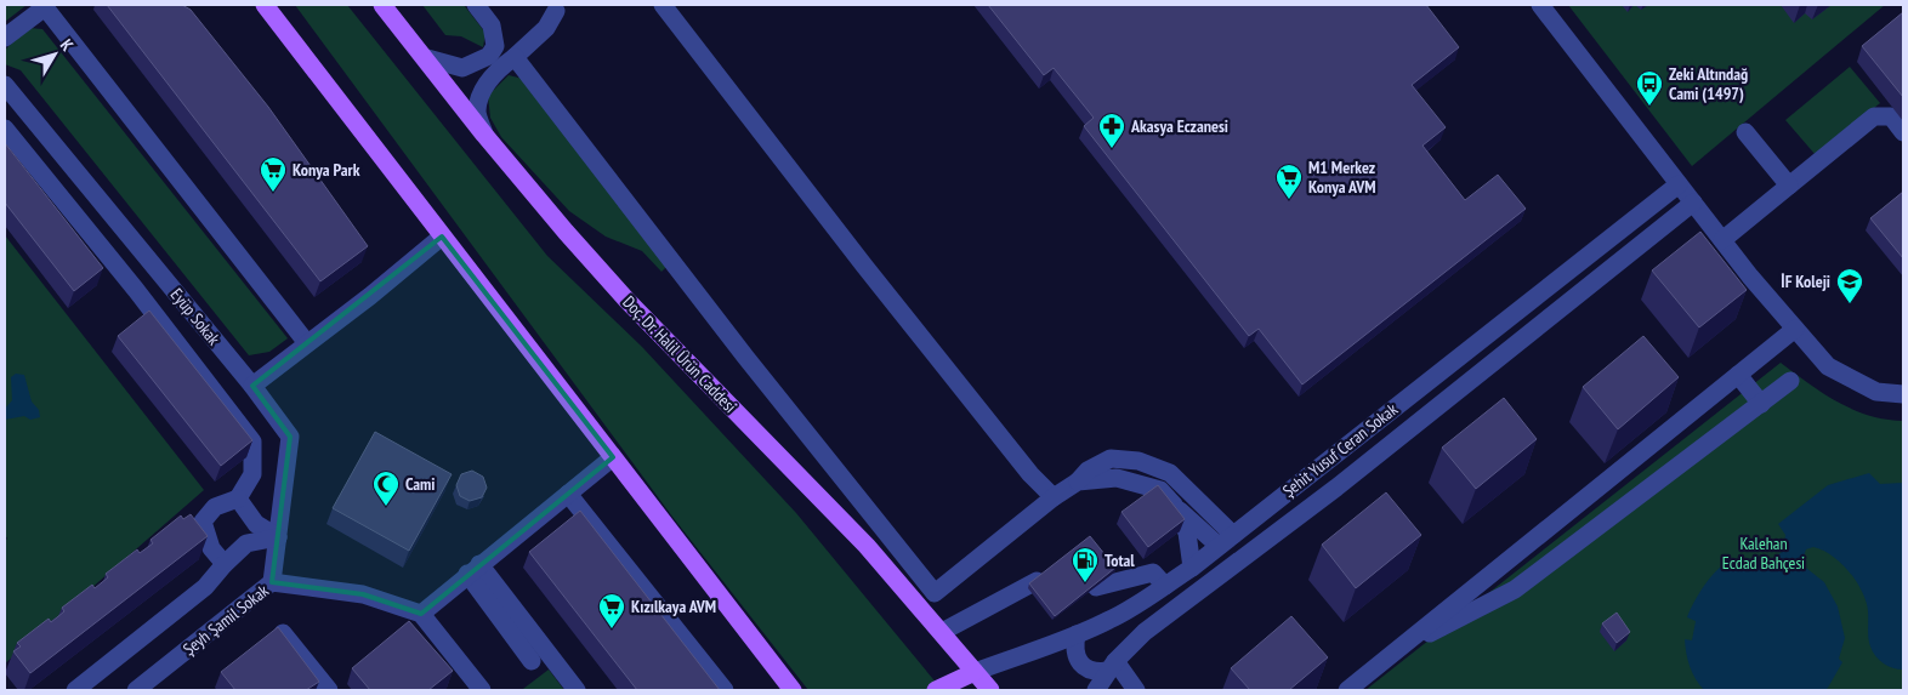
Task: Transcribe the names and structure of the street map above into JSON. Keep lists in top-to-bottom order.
{
  "streets": {
    "main road": ["Doç. Dr. Halil Ürün Caddesi"],
    "street": ["Eyüp Sokak", "Şehit Yusuf Ceran Sokak", "Şeyh Şamil Sokak"]
  },
  "crossings": [
    ["Eyüp Sokak", "Şeyh Şamil Sokak"],
    ["Doç. Dr. Halil Ürün Caddesi", "Şehit Yusuf Ceran Sokak"]
  ],
  "parks": ["Kalehan Ecdad Bahçesi"],
  "places": {
    "bus stop": ["Zeki Altındağ Cami (1497)"],
    "pharmacy": ["Akasya Eczanesi"],
    "supermarket": ["Konya Park", "M1 Merkez Konya AVM", "Kızılkaya AVM"],
    "school or university": ["İF Koleji"],
    "mosque": ["Cami"],
    "fuel station": ["Total"]
  },
  "north": "top right"
}
